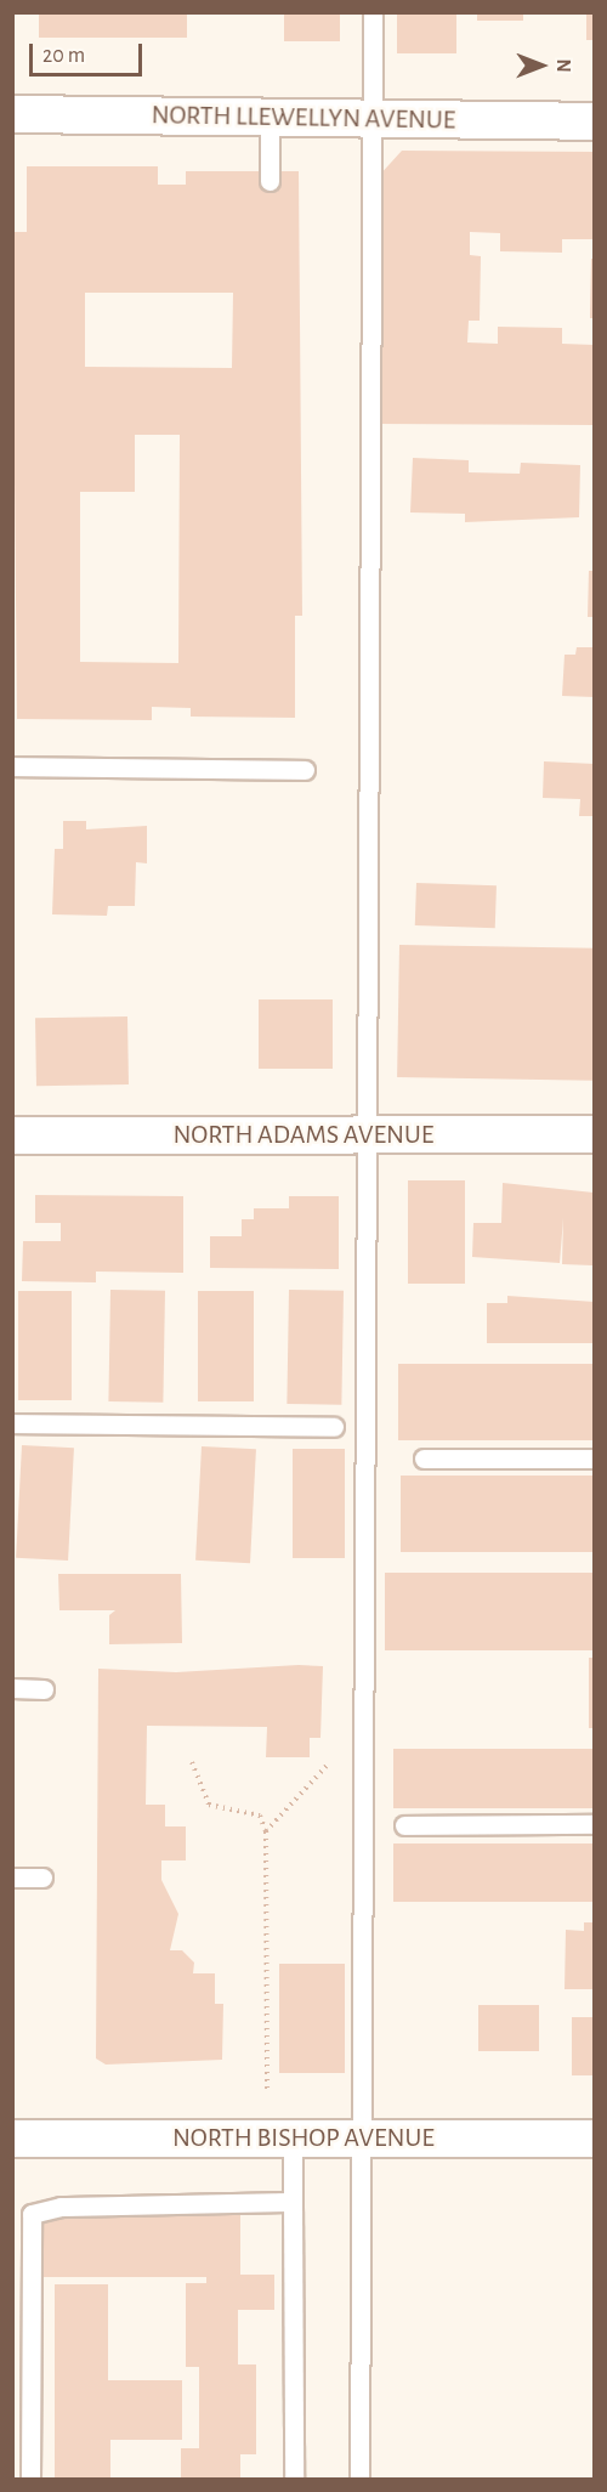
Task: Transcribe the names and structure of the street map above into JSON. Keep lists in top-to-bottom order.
{
  "streets": {
    "street": ["NORTH LLEWELLYN AVENUE", "NORTH ADAMS AVENUE", "NORTH BISHOP AVENUE"]
  },
  "scale_bar": "20 m",
  "north": "right"
}
